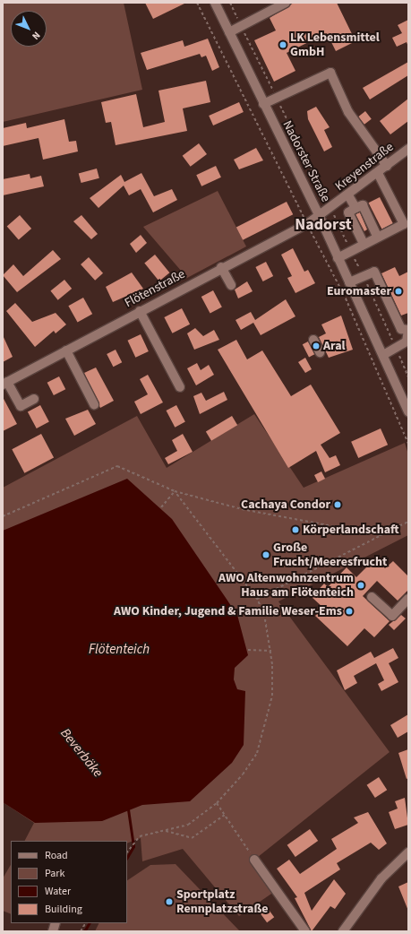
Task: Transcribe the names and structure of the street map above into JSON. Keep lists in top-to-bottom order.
{
  "streets": {
    "street": ["Nadorster Straße", "Kreyenstraße", "Flötenstraße"]
  },
  "crossings": [
    ["Nadorster Straße", "Kreyenstraße"],
    ["Nadorster Straße", "Flötenstraße"],
    ["Kreyenstraße", "Flötenstraße"]
  ],
  "districts": ["Nadorst"],
  "water": ["Flötenteich", "Beverbäke"],
  "places": [
    "LK Lebensmittel GmbH",
    "Euromaster",
    "Aral",
    "Cachaya Condor",
    "Körperlandschaft",
    "Große Frucht/Meeresfrucht",
    "AWO Altenwohnzentrum Haus am Flötenteich",
    "AWO Kinder, Jugend & Familie Weser-Ems",
    "Sportplatz Rennplatzstraße"
  ],
  "legend": [
    "Road",
    "Park",
    "Water",
    "Building"
  ],
  "north": "bottom right"
}
